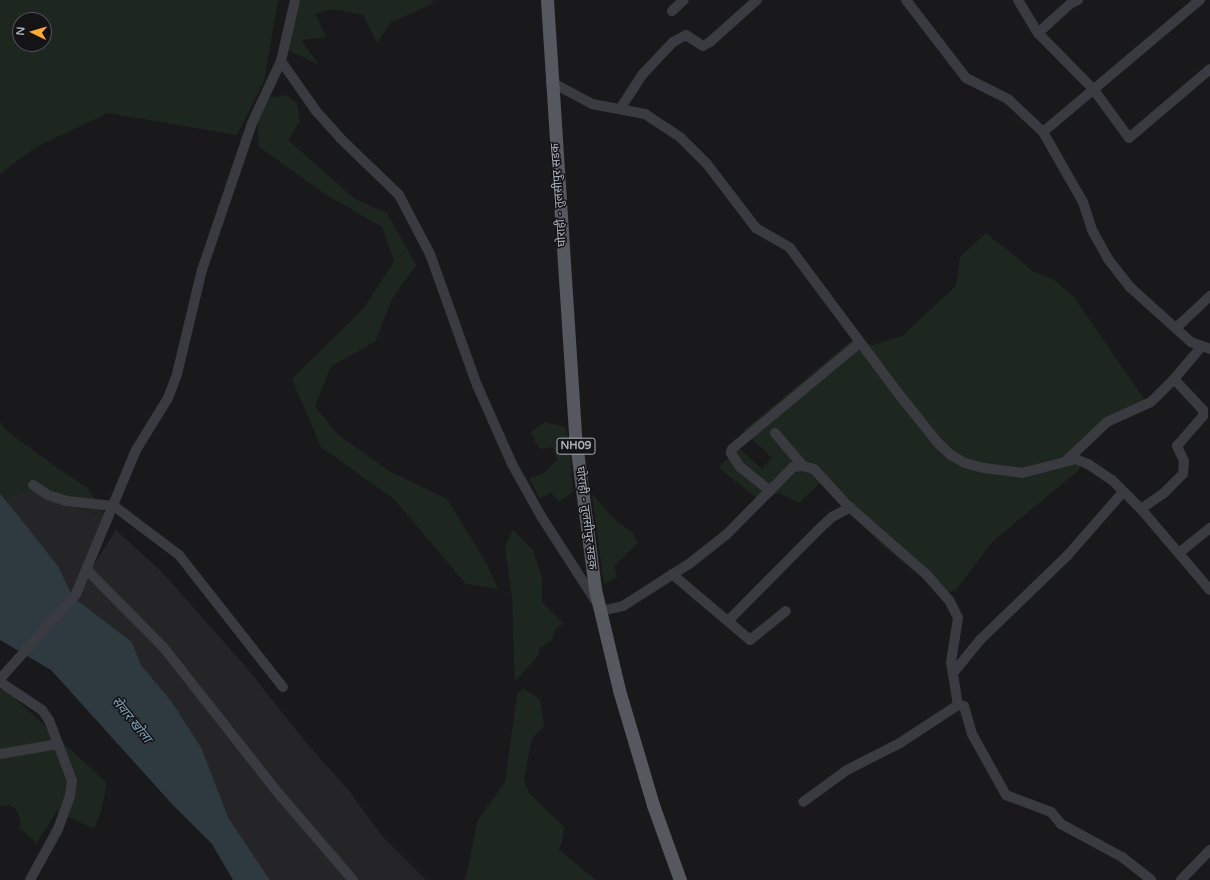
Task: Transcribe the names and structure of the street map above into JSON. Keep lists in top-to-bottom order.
{
  "streets": {
    "main road": ["घोराही - तुलसीपुर सडक", "NH09"]
  },
  "water": ["सेवार खोला"],
  "north": "left"
}
